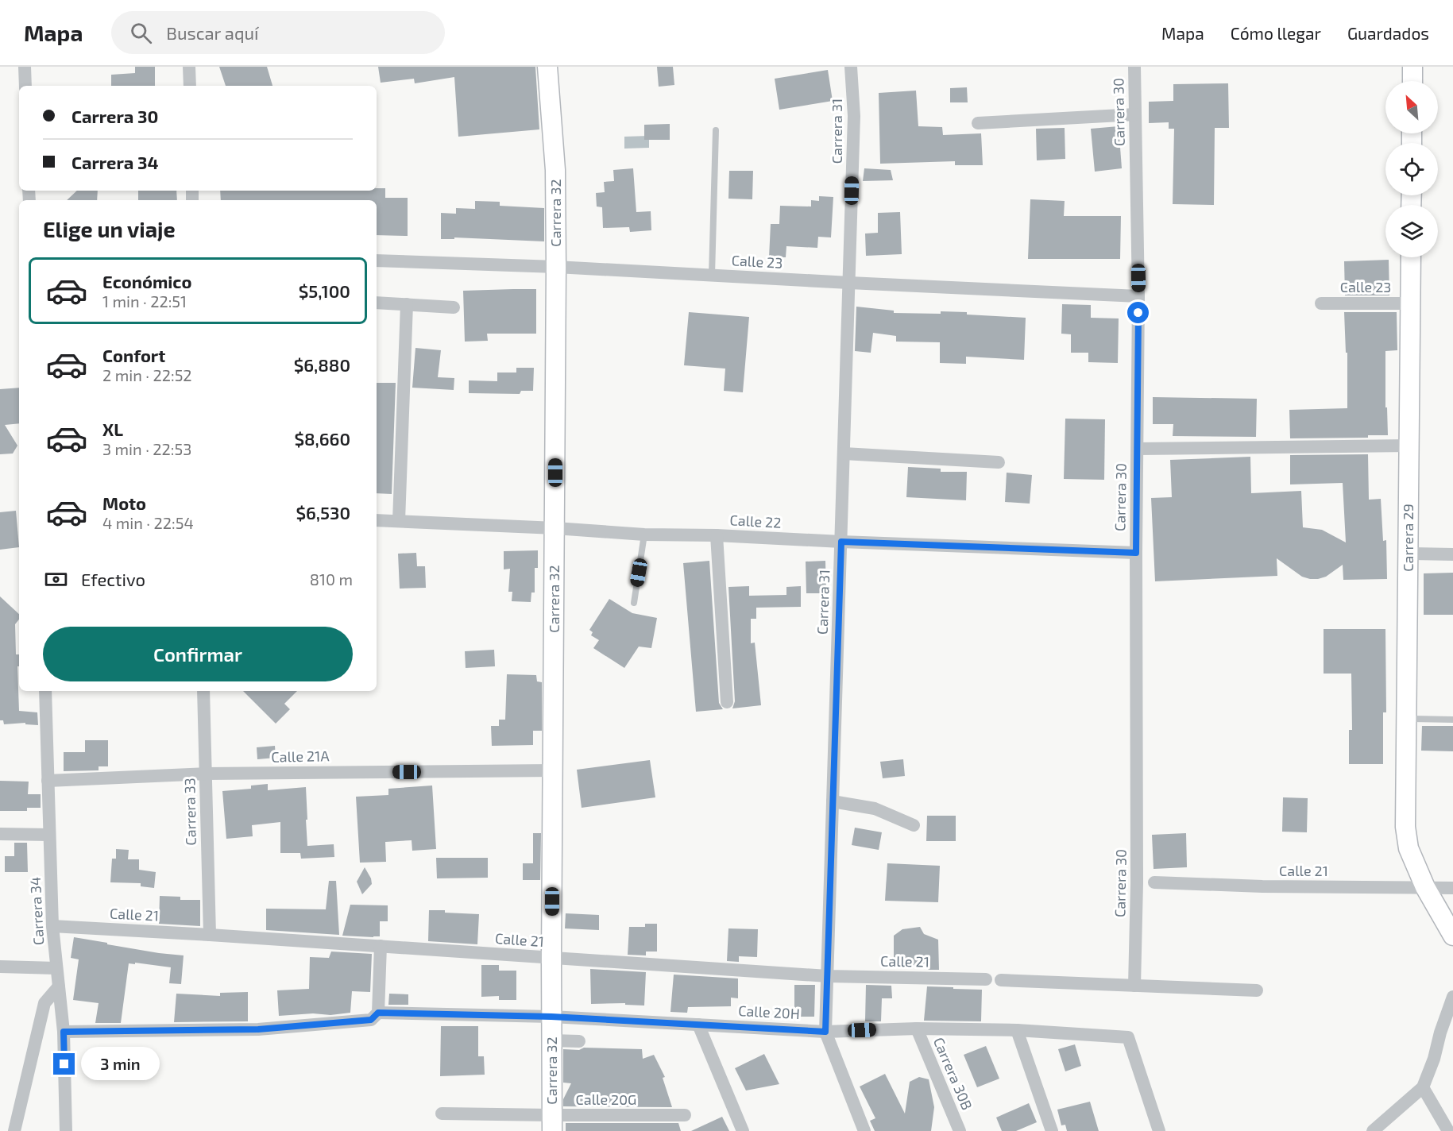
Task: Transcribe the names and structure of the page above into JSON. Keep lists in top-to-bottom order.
{
  "streets": {
    "street": [
      "Carrera 30",
      "Carrera 31",
      "Carrera 32",
      "Calle 23",
      "Calle 22",
      "Carrera 29",
      "Calle 21A",
      "Carrera 33",
      "Calle 21",
      "Carrera 34",
      "Calle 20H",
      "Carrera 30B",
      "Calle 20G"
    ]
  },
  "crossings": [
    ["Carrera 30", "Calle 23"],
    ["Carrera 30", "Calle 22"],
    ["Carrera 31", "Calle 23"],
    ["Carrera 31", "Calle 22"],
    ["Carrera 31", "Calle 21"],
    ["Carrera 31", "Calle 20H"],
    ["Carrera 32", "Calle 23"],
    ["Carrera 32", "Calle 22"],
    ["Carrera 32", "Calle 21A"],
    ["Carrera 32", "Calle 21"],
    ["Carrera 32", "Calle 20H"],
    ["Carrera 32", "Calle 20G"],
    ["Calle 23", "Carrera 29"],
    ["Carrera 29", "Calle 21"],
    ["Calle 21A", "Carrera 33"],
    ["Calle 21A", "Carrera 34"],
    ["Carrera 33", "Calle 21"],
    ["Calle 21", "Carrera 34"],
    ["Calle 20H", "Carrera 30B"]
  ],
  "north": "top left",
  "page": {
    "header": "Mapa",
    "search": "Buscar aquí",
    "nav": ["Mapa", "Cómo llegar", "Guardados"],
    "banner": ["Carrera 30", "Carrera 34"],
    "heading": "Elige un viaje",
    "list": [
      {
        "name": "Económico",
        "note": "1 min · 22:51",
        "value": "$5,100"
      },
      {
        "name": "Confort",
        "note": "2 min · 22:52",
        "value": "$6,880"
      },
      {
        "name": "XL",
        "note": "3 min · 22:53",
        "value": "$8,660"
      },
      {
        "name": "Moto",
        "note": "4 min · 22:54",
        "value": "$6,530"
      }
    ],
    "pay": ["Efectivo", "810 m"],
    "buttons": "Confirmar",
    "bubble": "3 min"
  }
}
